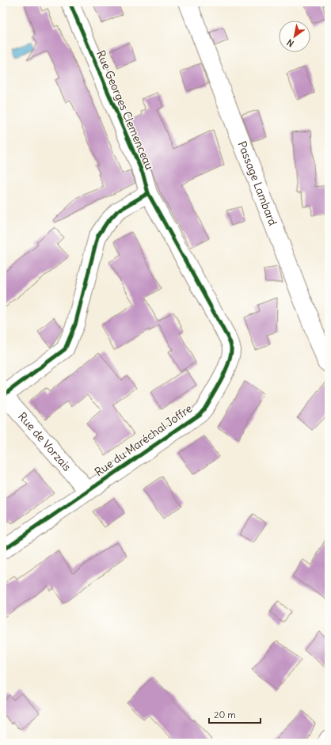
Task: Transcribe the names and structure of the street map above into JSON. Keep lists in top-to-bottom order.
{
  "streets": {
    "street": [
      "Rue Georges Clemenceau",
      "Passage Lambard",
      "Rue du Maréchal Joffre",
      "Rue de Vorzais"
    ]
  },
  "crossings": [
    ["Rue Georges Clemenceau", "Rue du Maréchal Joffre"],
    ["Rue du Maréchal Joffre", "Rue de Vorzais"]
  ],
  "scale_bar": "20 m",
  "north": "bottom left"
}
